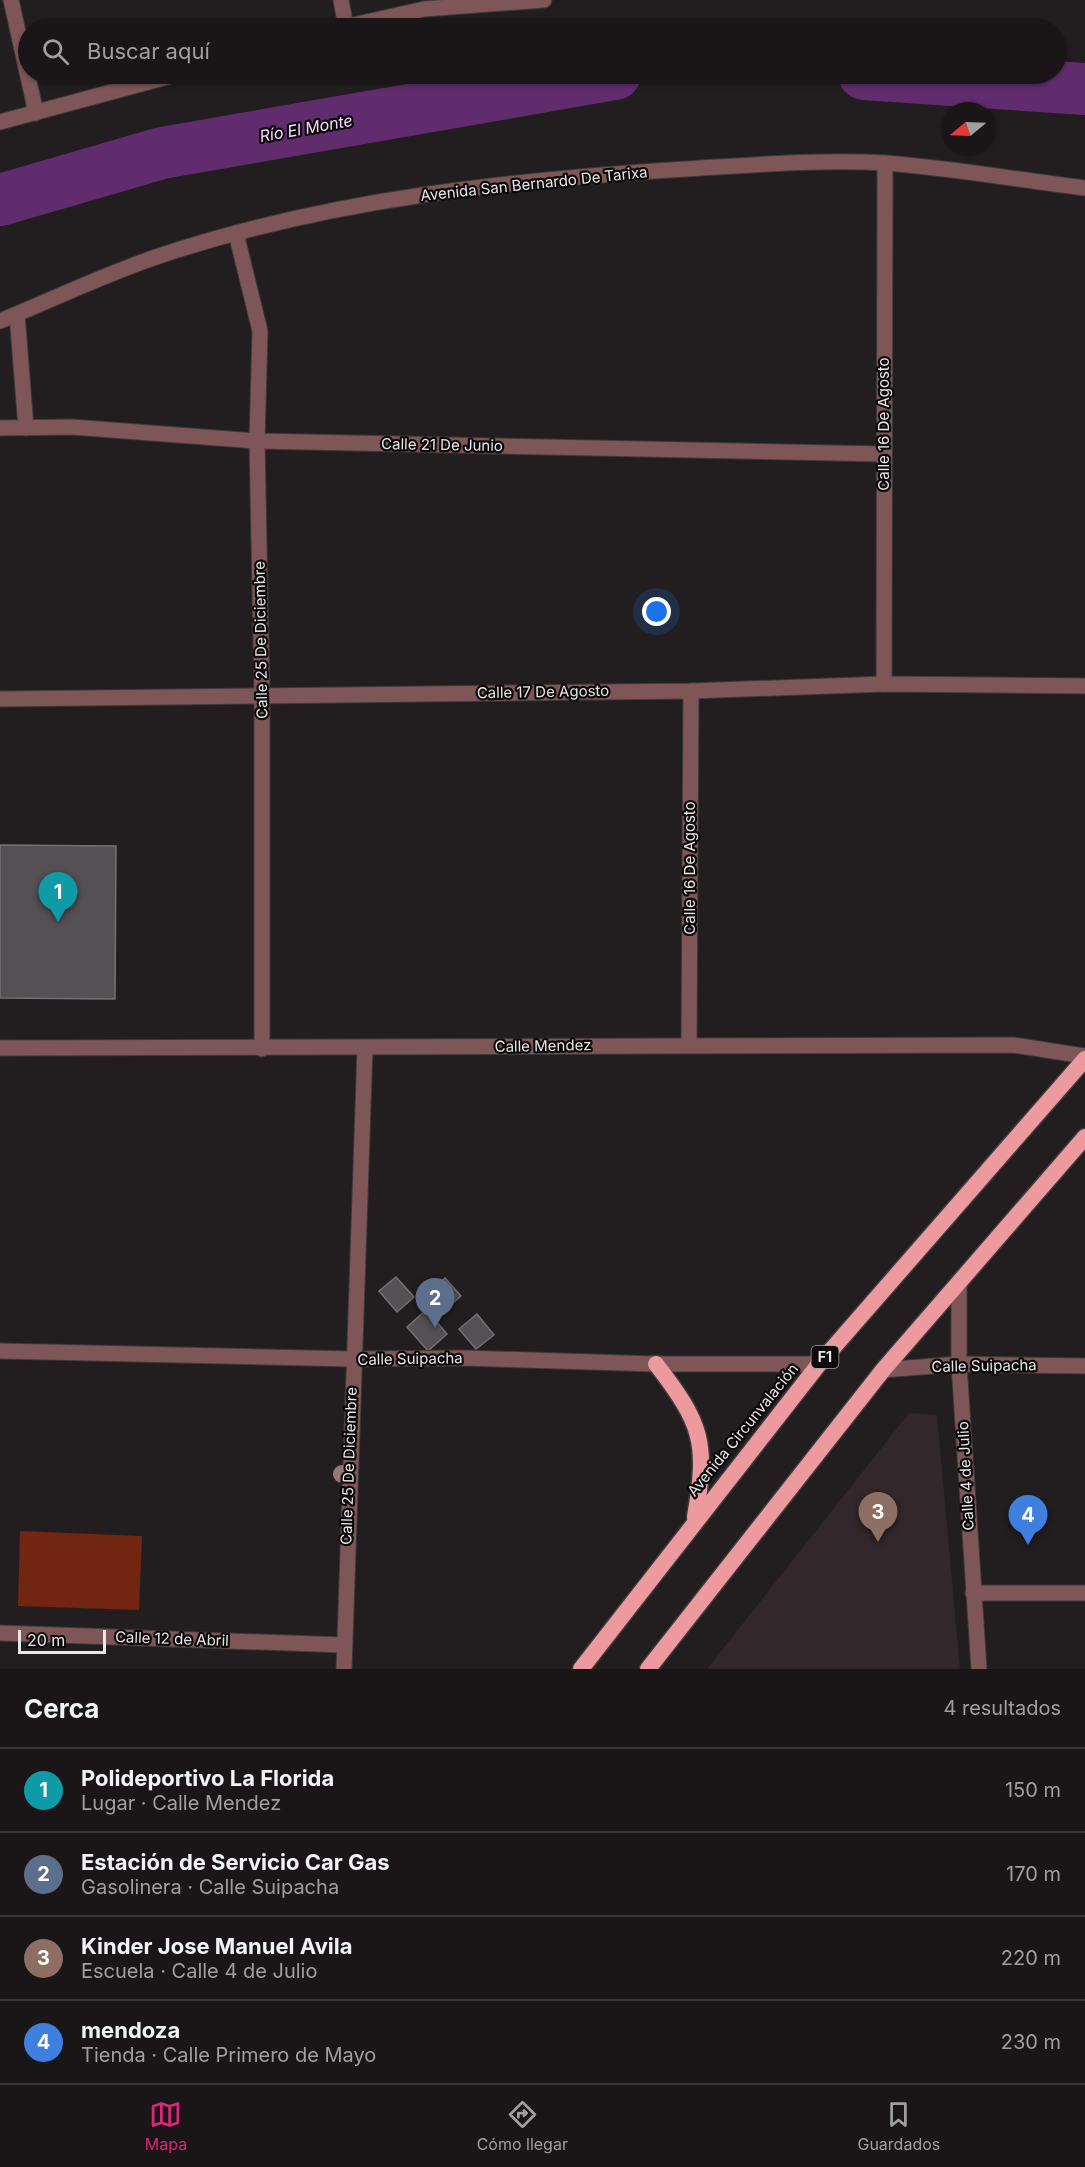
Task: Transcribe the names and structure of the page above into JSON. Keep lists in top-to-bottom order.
{
  "streets": {
    "highway": ["F1", "Avenida Circunvalación"],
    "street": [
      "Avenida San Bernardo De Tarixa",
      "Calle 16 De Agosto",
      "Calle 21 De Junio",
      "Calle 25 De Diciembre",
      "Calle 17 De Agosto",
      "Calle Mendez",
      "Calle Suipacha",
      "Calle 4 de Julio",
      "Calle 12 de Abril"
    ]
  },
  "crossings": [
    ["Avenida San Bernardo De Tarixa", "Calle 16 De Agosto"],
    ["Avenida San Bernardo De Tarixa", "Calle 25 De Diciembre"],
    ["Calle 16 De Agosto", "Calle 21 De Junio"],
    ["Calle 16 De Agosto", "Calle 17 De Agosto"],
    ["Calle 16 De Agosto", "Calle Mendez"],
    ["Calle 21 De Junio", "Calle 25 De Diciembre"],
    ["Calle 25 De Diciembre", "Calle 17 De Agosto"],
    ["Calle 25 De Diciembre", "Calle Mendez"],
    ["Calle 25 De Diciembre", "Calle Suipacha"],
    ["Calle 25 De Diciembre", "Calle 12 de Abril"],
    ["Calle Mendez", "Avenida Circunvalación"],
    ["Calle Suipacha", "Avenida Circunvalación"],
    ["Calle Suipacha", "Calle 4 de Julio"]
  ],
  "water": ["Río El Monte"],
  "scale_bar": "20 m",
  "north": "left",
  "page": {
    "search": "Buscar aquí",
    "pins": [
      "1",
      "2",
      "3",
      "4"
    ],
    "scale": "20 m",
    "heading": ["Cerca", "4 resultados"],
    "list": [
      {
        "mark": "1",
        "name": "Polideportivo La Florida",
        "note": "Lugar · Calle Mendez",
        "value": "150 m"
      },
      {
        "mark": "2",
        "name": "Estación de Servicio Car Gas",
        "note": "Gasolinera · Calle Suipacha",
        "value": "170 m"
      },
      {
        "mark": "3",
        "name": "Kinder Jose Manuel Avila",
        "note": "Escuela · Calle 4 de Julio",
        "value": "220 m"
      },
      {
        "mark": "4",
        "name": "mendoza",
        "note": "Tienda · Calle Primero de Mayo",
        "value": "230 m"
      }
    ],
    "nav": ["Mapa", "Cómo llegar", "Guardados"]
  }
}
